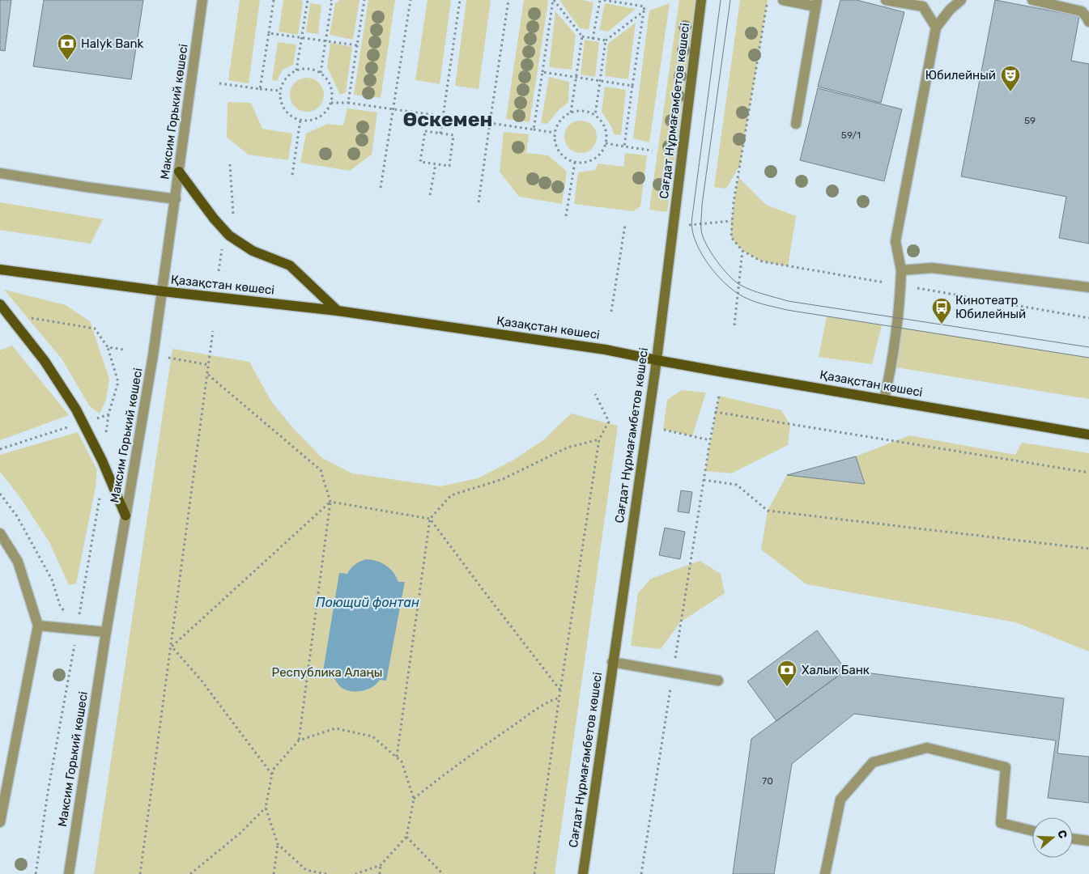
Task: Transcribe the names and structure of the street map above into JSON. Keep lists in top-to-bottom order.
{
  "streets": {
    "main road": ["Сағдат Нұрмағамбетов көшесі", "Қазақстан көшесі"],
    "street": ["Максим Горький көшесі"]
  },
  "crossings": [
    ["Сағдат Нұрмағамбетов көшесі", "Қазақстан көшесі"],
    ["Максим Горький көшесі", "Қазақстан көшесі"]
  ],
  "districts": ["Өскемен"],
  "water": ["Поющий фонтан"],
  "parks": ["Республика Алаңы"],
  "places": {
    "bank": ["Halyk Bank", "Халык Банк"],
    "theatre": ["Юбилейный"],
    "bus stop": ["Кинотеатр Юбилейный"]
  },
  "house_numbers": ["59", "59/1", "70"],
  "north": "right"
}
